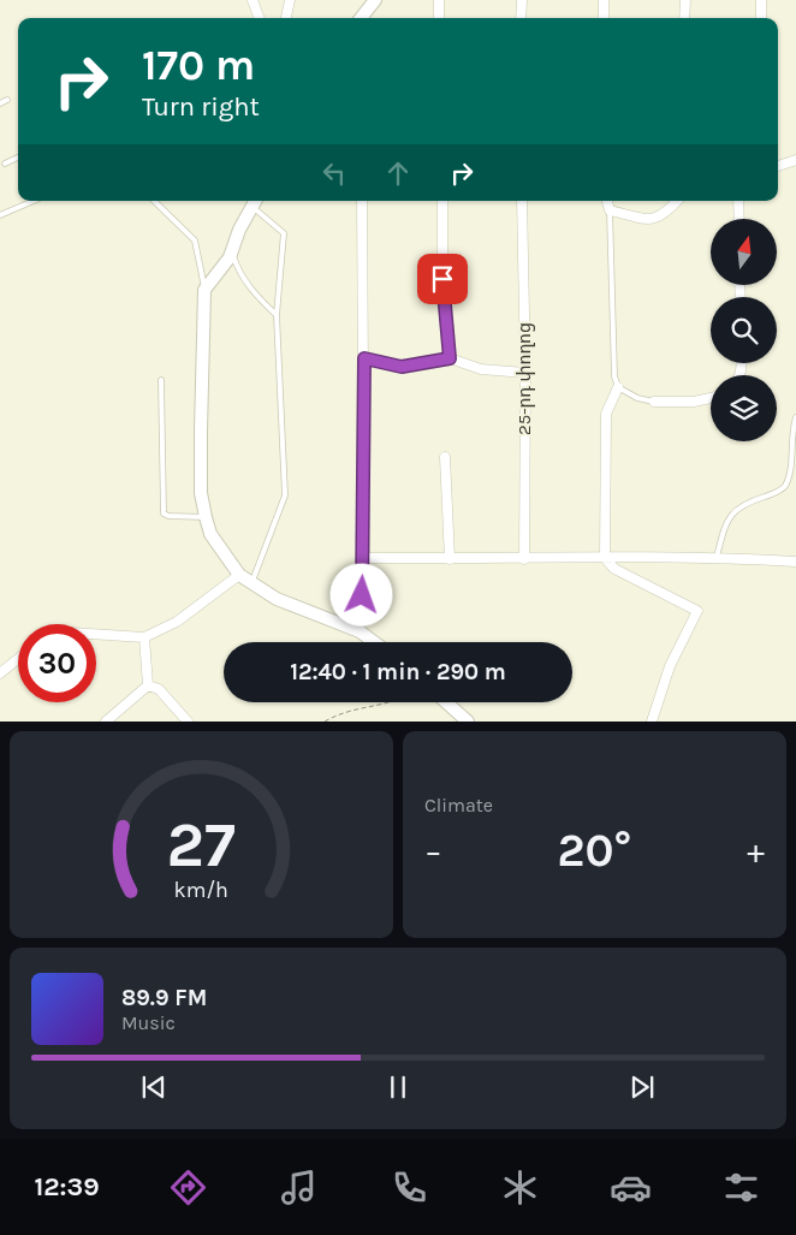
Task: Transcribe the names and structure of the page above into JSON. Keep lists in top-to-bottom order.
{
  "streets": {
    "street": ["25-րդ փողոց"]
  },
  "north": "top",
  "page": {
    "turn": ["170 m", "Turn right"],
    "limit": "30",
    "trip": "12:40 · 1 min · 290 m",
    "tile": "Climate",
    "heat": ["−", "20°", "+"],
    "song": ["89.9 FM", "Music"],
    "tabs": "12:39",
    "gauge": ["27", "km/h"]
  }
}
